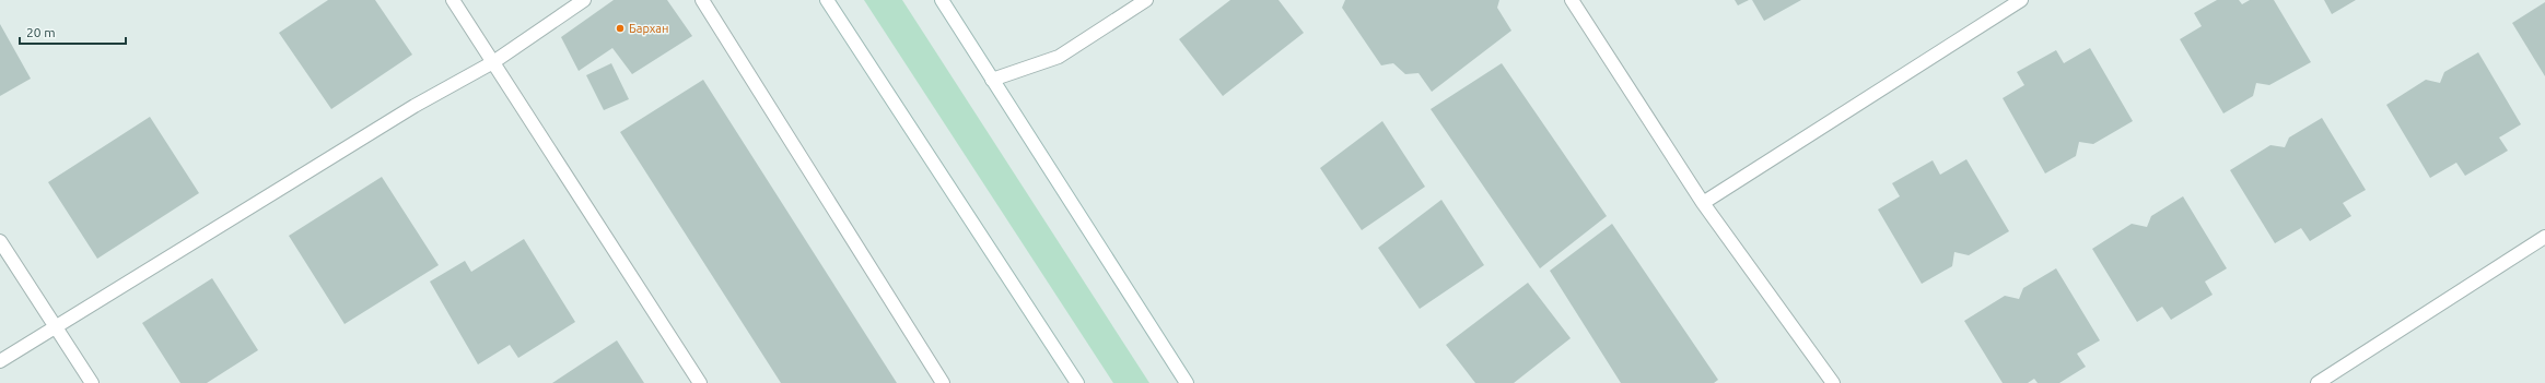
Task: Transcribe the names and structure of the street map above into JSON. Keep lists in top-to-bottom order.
{
  "places": ["Бархан"],
  "scale_bar": "20 m"
}
